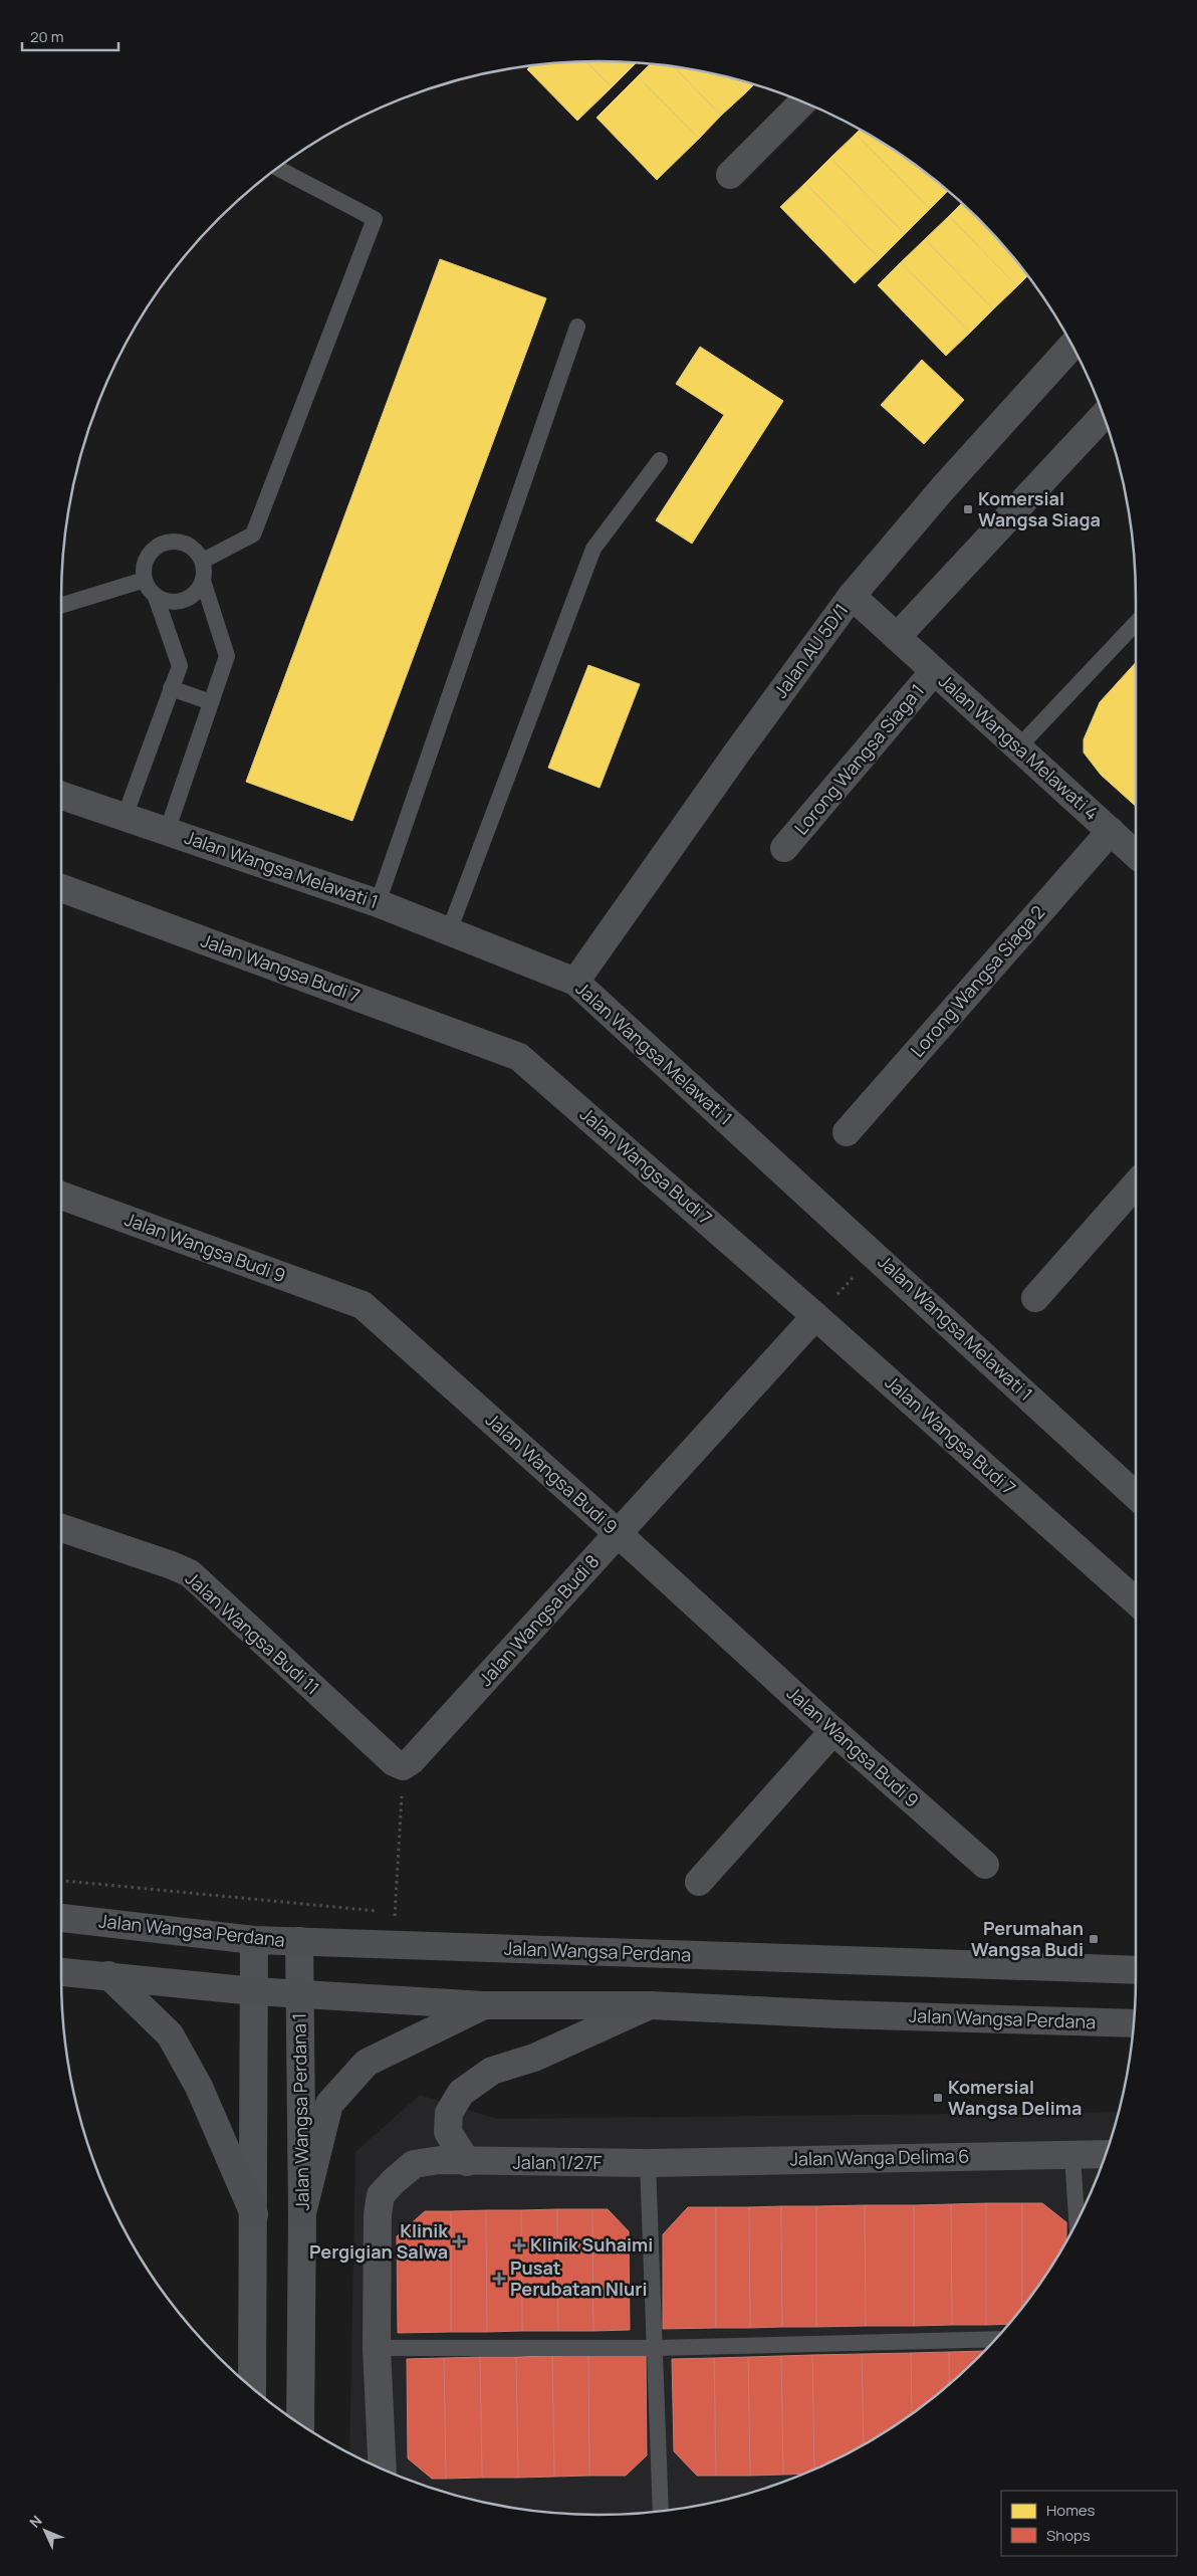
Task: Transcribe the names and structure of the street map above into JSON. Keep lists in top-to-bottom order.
{
  "streets": {
    "main road": ["Jalan Wangsa Perdana"],
    "street": [
      "Jalan AU 5D/1",
      "Jalan Wangsa Melawati 4",
      "Lorong Wangsa Siaga 1",
      "Jalan Wangsa Melawati 1",
      "Jalan Wangsa Budi 7",
      "Lorong Wangsa Siaga 2",
      "Jalan Wangsa Budi 9",
      "Jalan Wangsa Budi 8",
      "Jalan Wangsa Budi 11",
      "Jalan Wangsa Perdana 1",
      "Jalan Wanga Delima 6",
      "Jalan 1/27F"
    ]
  },
  "crossings": [
    ["Jalan AU 5D/1", "Jalan Wangsa Melawati 4"],
    ["Jalan AU 5D/1", "Jalan Wangsa Melawati 1"],
    ["Jalan Wangsa Melawati 4", "Lorong Wangsa Siaga 1"],
    ["Jalan Wangsa Melawati 4", "Lorong Wangsa Siaga 2"],
    ["Jalan Wangsa Budi 7", "Jalan Wangsa Budi 8"],
    ["Jalan Wangsa Budi 9", "Jalan Wangsa Budi 8"],
    ["Jalan Wangsa Budi 8", "Jalan Wangsa Budi 11"],
    ["Jalan Wangsa Perdana", "Jalan Wangsa Perdana 1"],
    ["Jalan Wanga Delima 6", "Jalan 1/27F"]
  ],
  "places": {
    "transit": ["Komersial Wangsa Siaga", "Perumahan Wangsa Budi", "Komersial Wangsa Delima"],
    "health": ["Klinik Pergigian Salwa", "Klinik Suhaimi", "Pusat Perubatan Nluri"]
  },
  "legend": ["Homes", "Shops"],
  "scale_bar": "20 m",
  "north": "top left"
}
